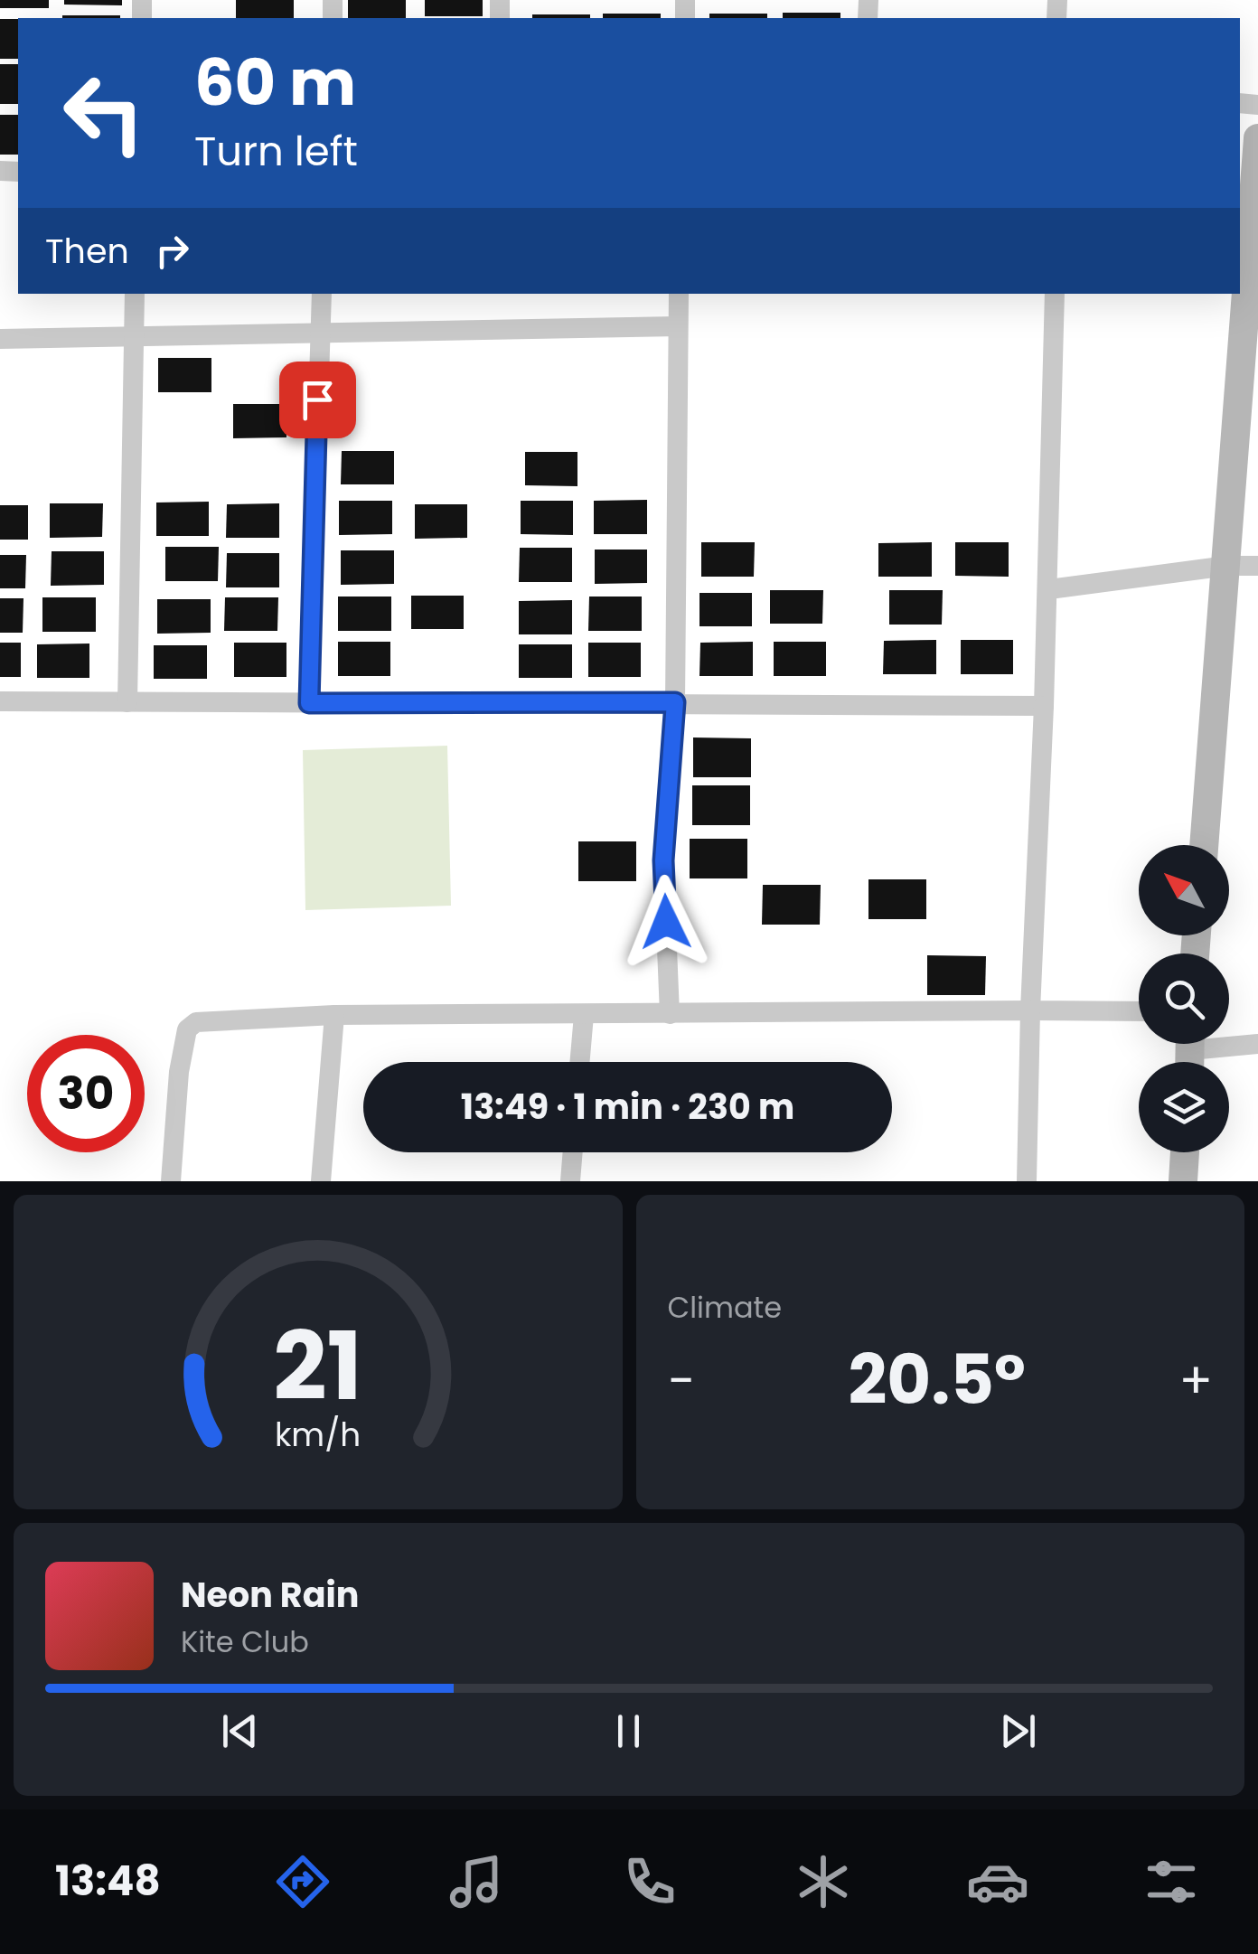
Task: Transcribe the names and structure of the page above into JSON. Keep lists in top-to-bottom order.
{
  "north": "top left",
  "page": {
    "turn": ["60 m", "Turn left"],
    "then": "Then",
    "limit": "30",
    "trip": "13:49 · 1 min · 230 m",
    "tile": "Climate",
    "heat": ["−", "20.5°", "+"],
    "song": ["Neon Rain", "Kite Club"],
    "tabs": "13:48",
    "gauge": ["21", "km/h"]
  }
}
